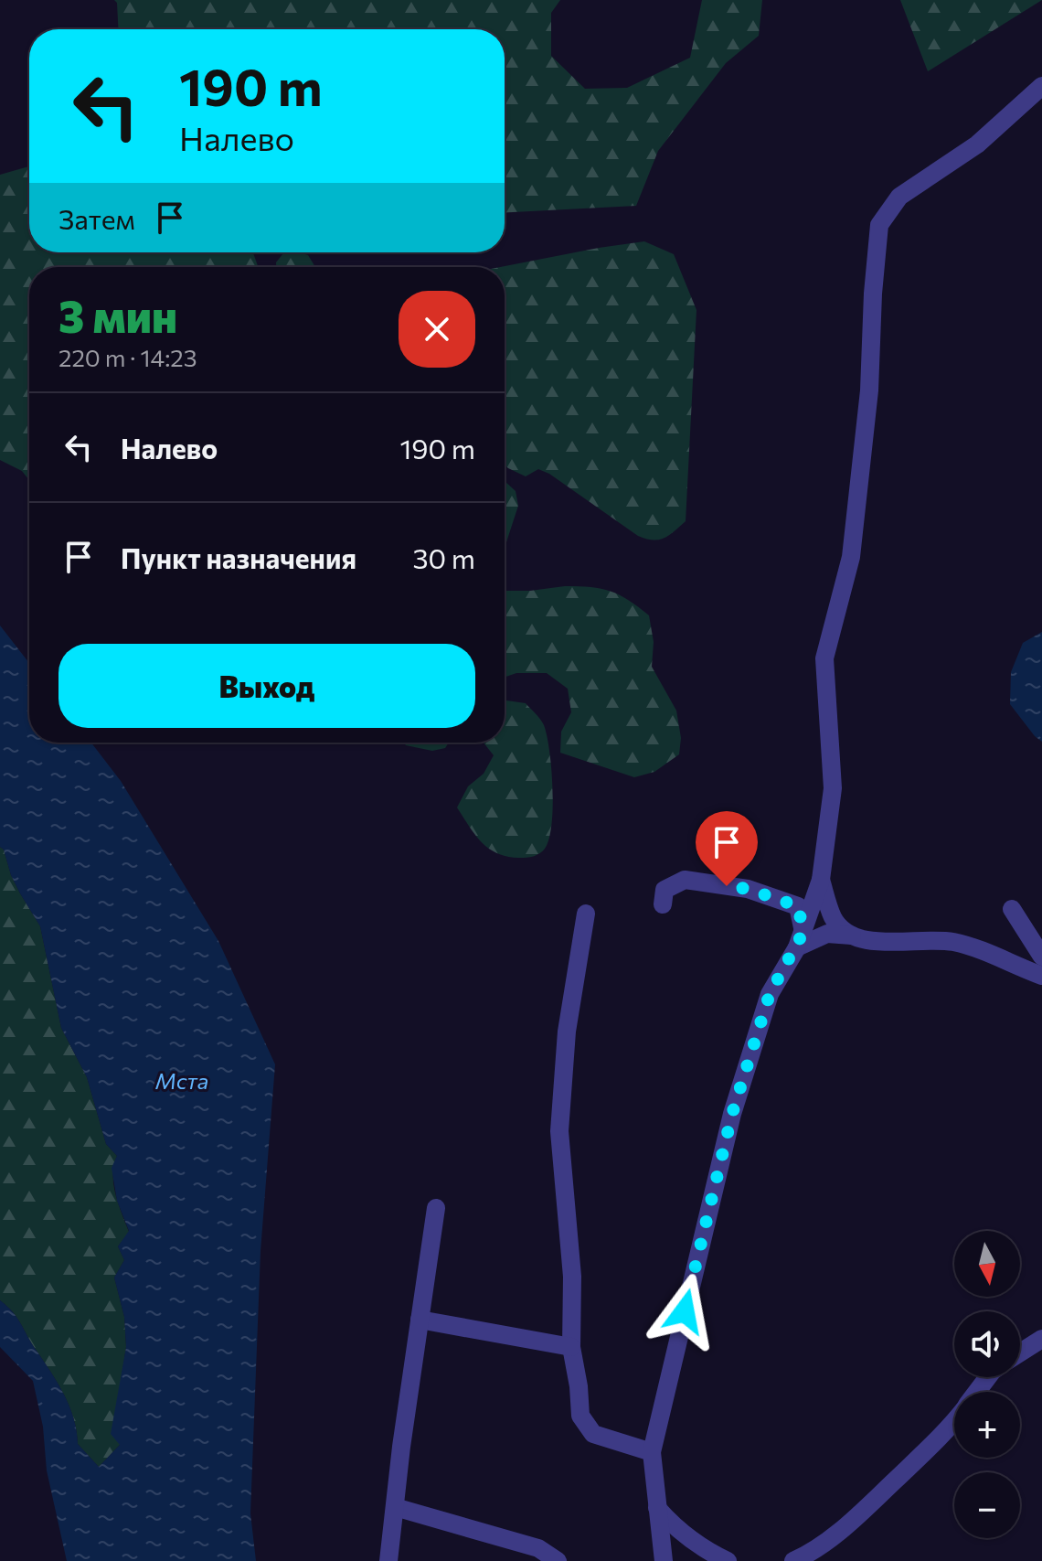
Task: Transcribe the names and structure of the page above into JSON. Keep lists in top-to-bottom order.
{
  "water": ["Мста"],
  "north": "bottom",
  "page": {
    "turn": ["190 m", "Налево"],
    "then": "Затем",
    "heading": ["3 мин", "220 m · 14:23"],
    "list": [
      {
        "name": "Налево",
        "value": "190 m"
      },
      {
        "name": "Пункт назначения",
        "value": "30 m"
      }
    ],
    "buttons": "Выход",
    "map_buttons": ["+", "−"]
  }
}
